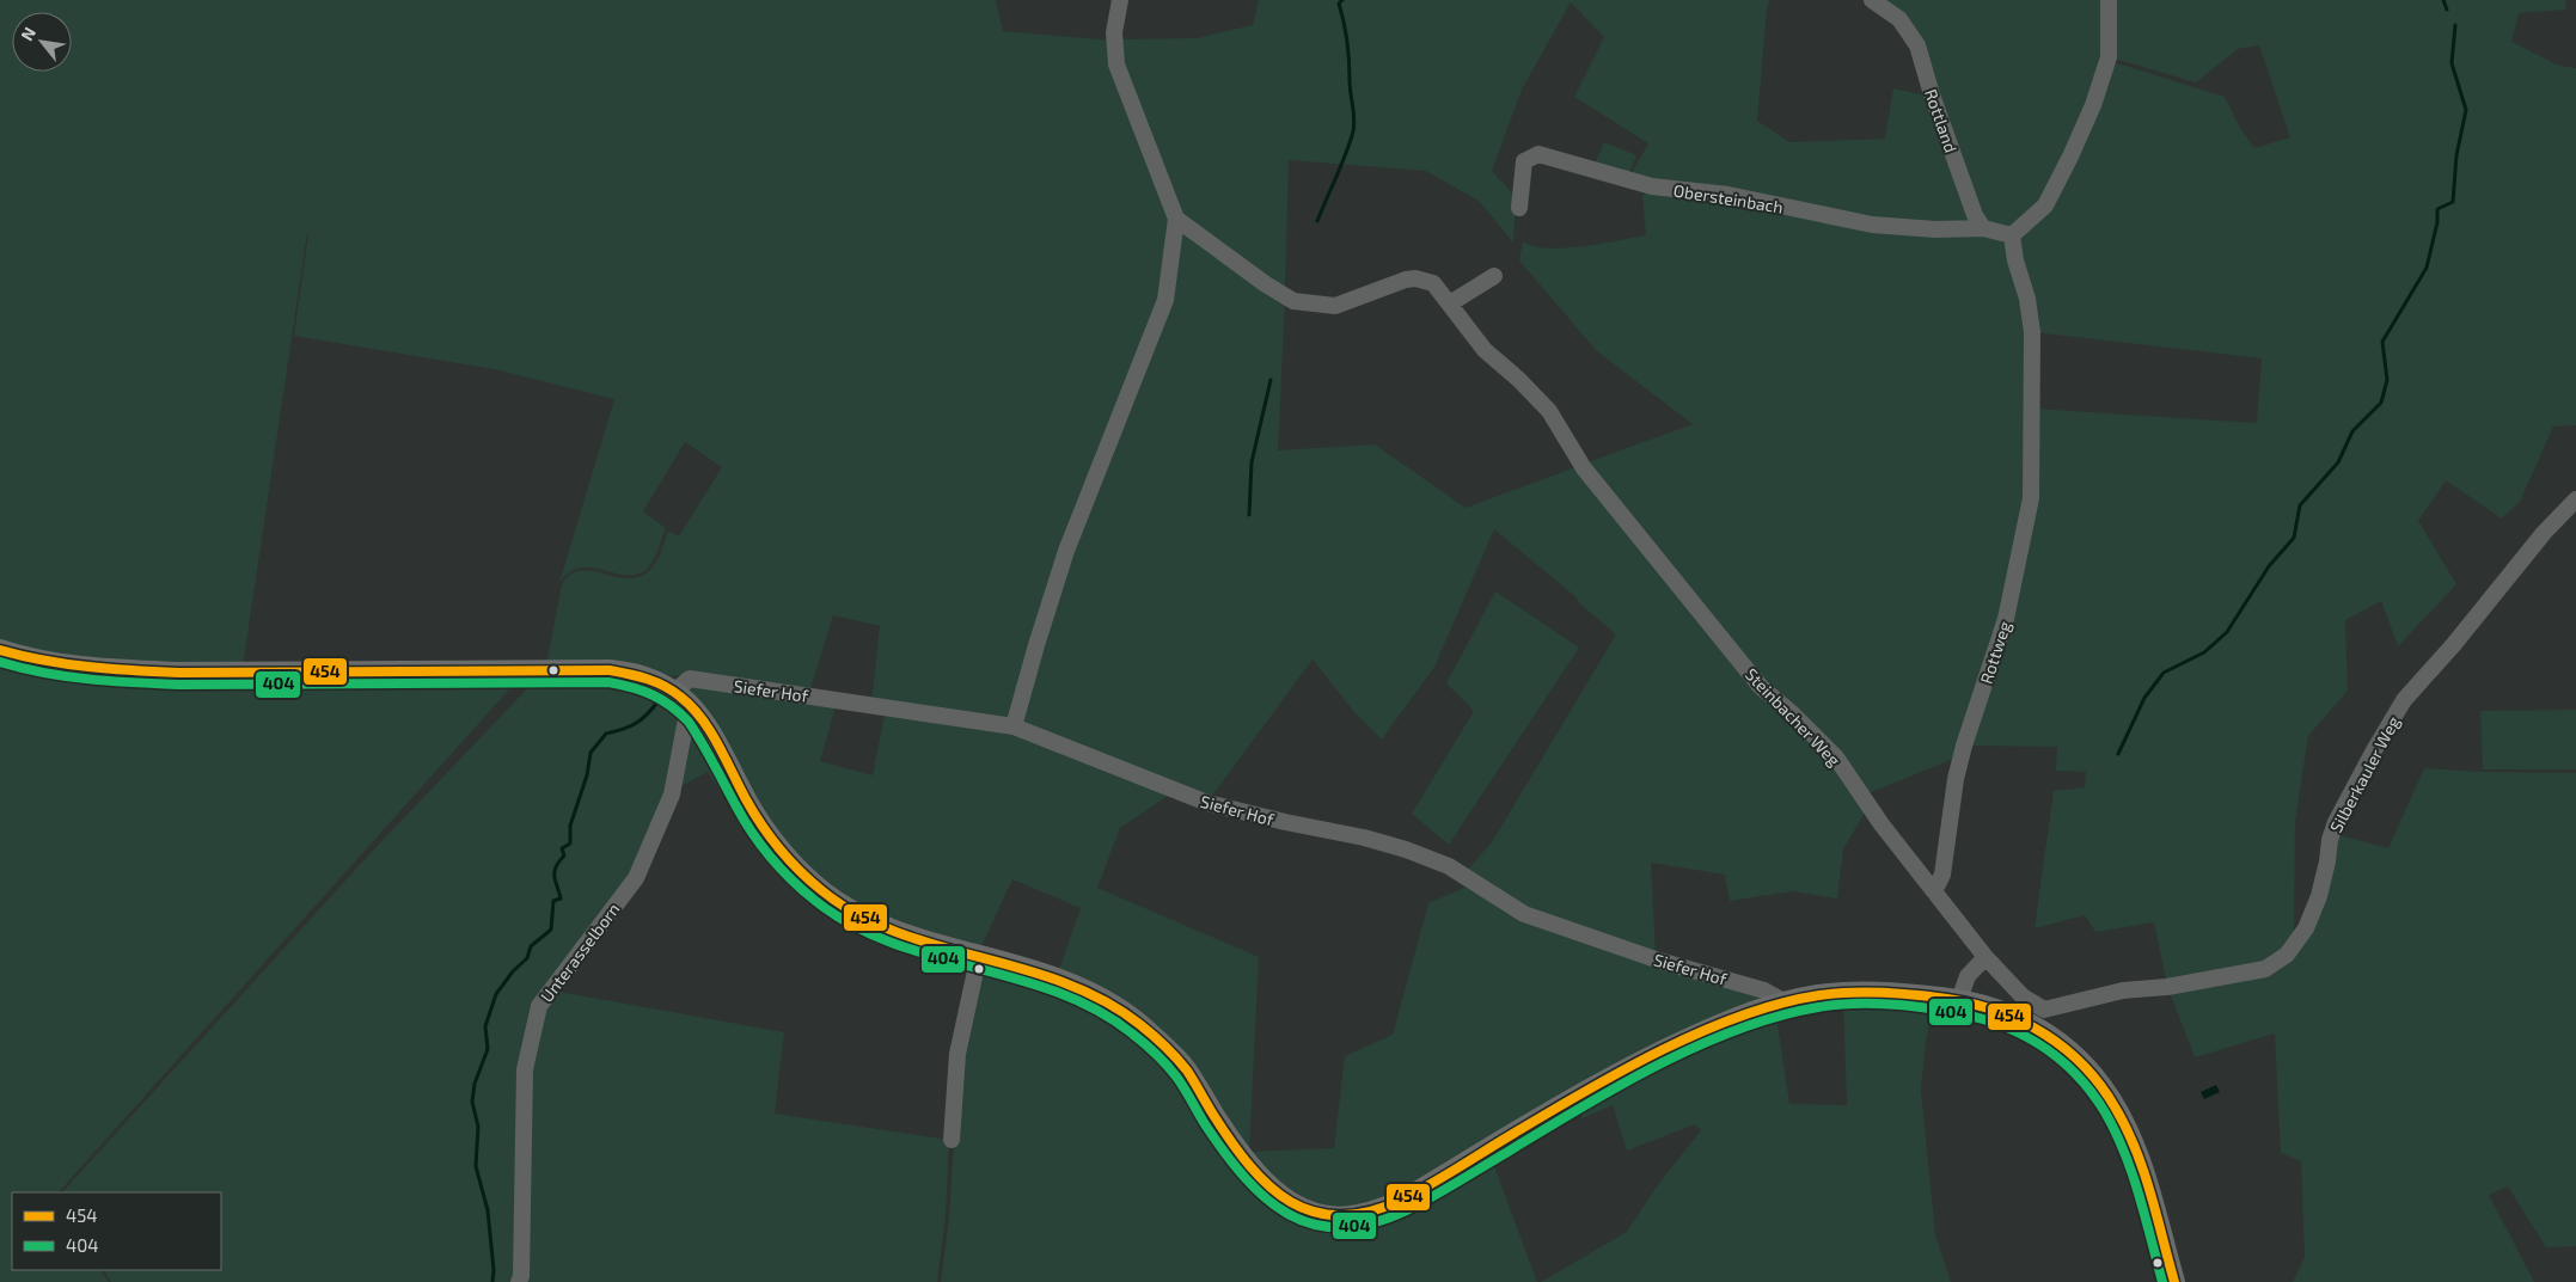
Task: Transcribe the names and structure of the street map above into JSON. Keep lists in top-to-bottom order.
{
  "streets": {
    "street": [
      "Rottland",
      "Obersteinbach",
      "Rottweg",
      "Siefer Hof",
      "Steinbacher Weg",
      "Silberkauler Weg",
      "Unterasselborn"
    ]
  },
  "crossings": [
    ["Rottland", "Obersteinbach"],
    ["Rottweg", "Steinbacher Weg"],
    ["Steinbacher Weg", "Silberkauler Weg"]
  ],
  "lines": ["transit line 454", "transit line 404"],
  "legend": ["454", "404"],
  "north": "top left"
}
